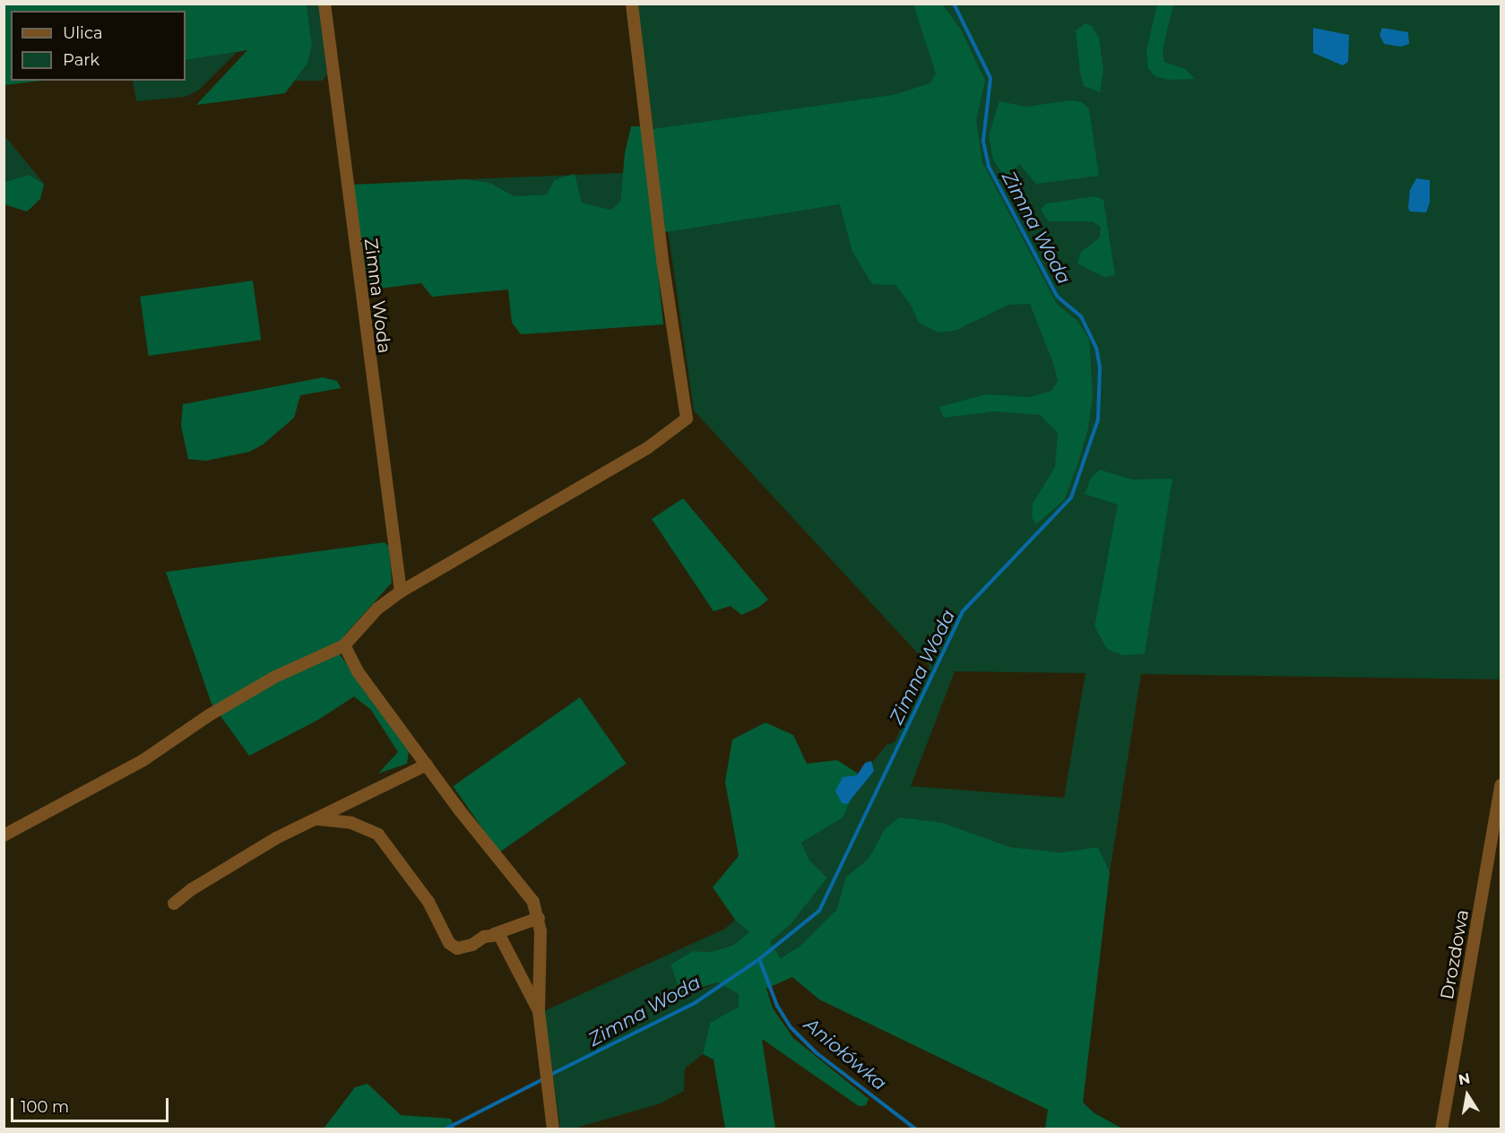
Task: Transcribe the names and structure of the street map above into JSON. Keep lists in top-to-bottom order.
{
  "streets": {
    "street": ["Zimna Woda", "Drozdowa"]
  },
  "water": ["Zimna Woda", "Aniołówka"],
  "legend": ["Ulica", "Park"],
  "scale_bar": "100 m",
  "north": "top"
}
